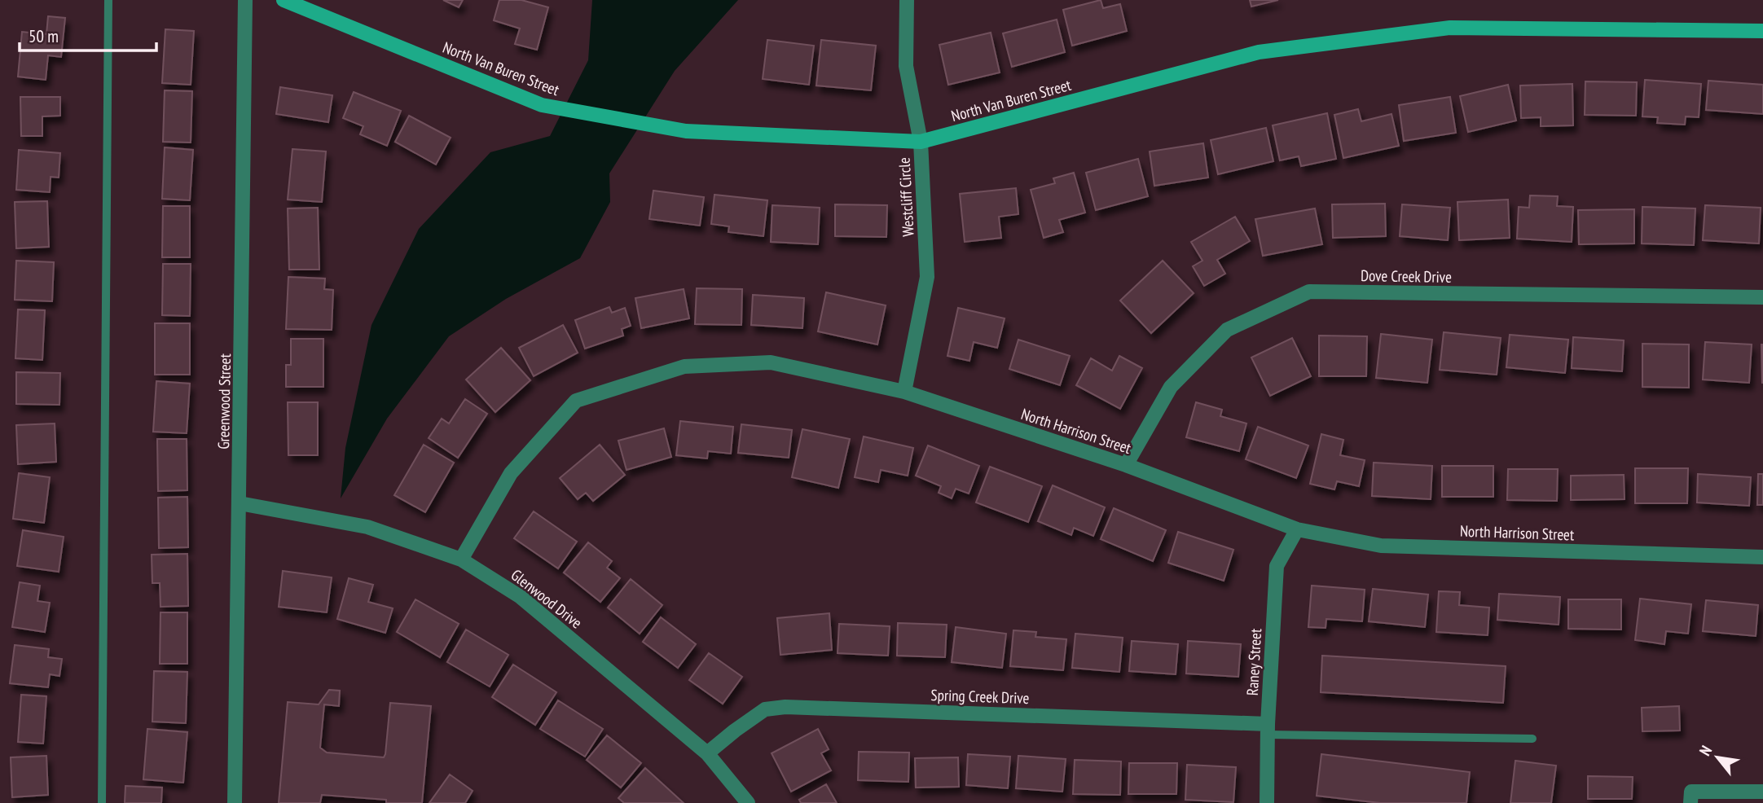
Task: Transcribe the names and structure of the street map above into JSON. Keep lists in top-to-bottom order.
{
  "streets": {
    "street": [
      "North Van Buren Street",
      "Westcliff Circle",
      "Dove Creek Drive",
      "Greenwood Street",
      "North Harrison Street",
      "Glenwood Drive",
      "Raney Street",
      "Spring Creek Drive"
    ]
  },
  "crossings": [
    ["North Van Buren Street", "Westcliff Circle"],
    ["Westcliff Circle", "North Harrison Street"],
    ["Dove Creek Drive", "North Harrison Street"],
    ["Greenwood Street", "Glenwood Drive"],
    ["North Harrison Street", "Glenwood Drive"],
    ["North Harrison Street", "Raney Street"],
    ["Glenwood Drive", "Spring Creek Drive"],
    ["Raney Street", "Spring Creek Drive"]
  ],
  "scale_bar": "50 m",
  "north": "top left"
}
